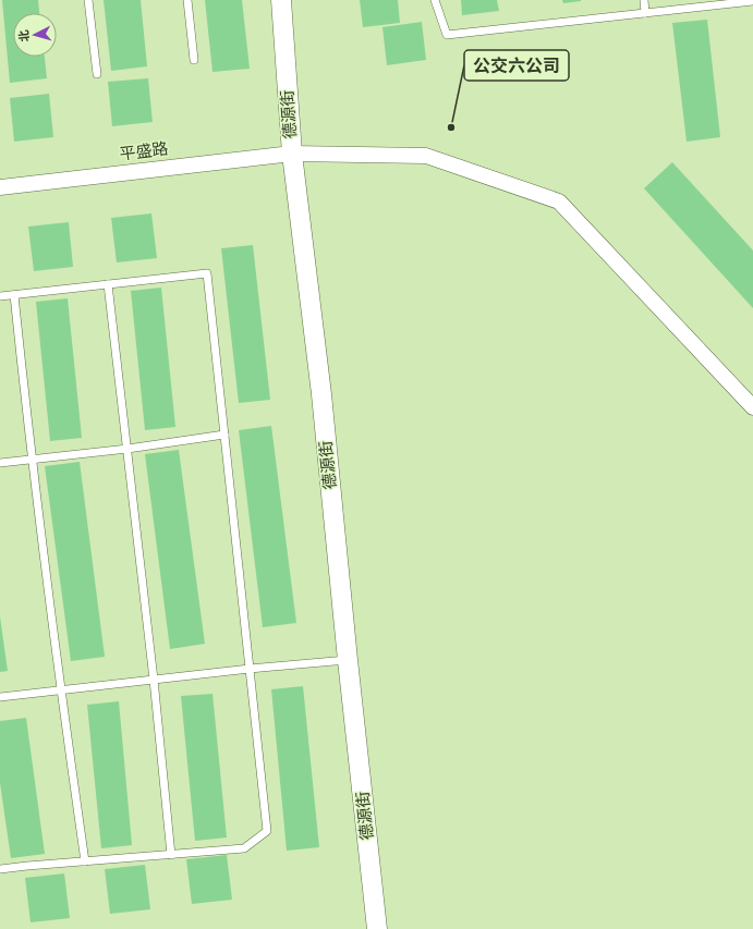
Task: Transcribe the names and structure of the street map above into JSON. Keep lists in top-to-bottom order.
{
  "streets": {
    "street": ["德源街", "平盛路"]
  },
  "crossings": [
    ["德源街", "平盛路"]
  ],
  "places": ["公交六公司"],
  "north": "left"
}
